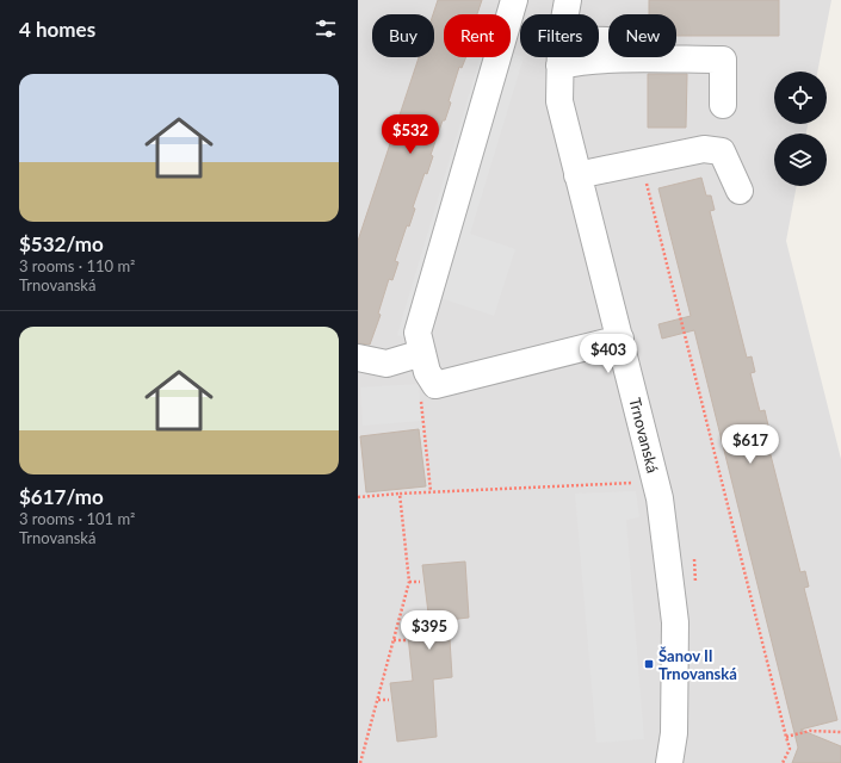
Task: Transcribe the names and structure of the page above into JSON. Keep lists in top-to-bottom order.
{
  "streets": {
    "street": ["Trnovanská"]
  },
  "places": {
    "transit": ["Šanov II Trnovanská"]
  },
  "page": {
    "heading": "4 homes",
    "chip": [
      "Buy",
      "Rent",
      "Filters",
      "New"
    ],
    "list": [
      {
        "name": "$532/mo",
        "note": "3 rooms · 110 m² · Trnovanská"
      },
      {
        "name": "$617/mo",
        "note": "3 rooms · 101 m² · Trnovanská"
      }
    ],
    "price": [
      "$532",
      "$403",
      "$617",
      "$395"
    ]
  }
}
